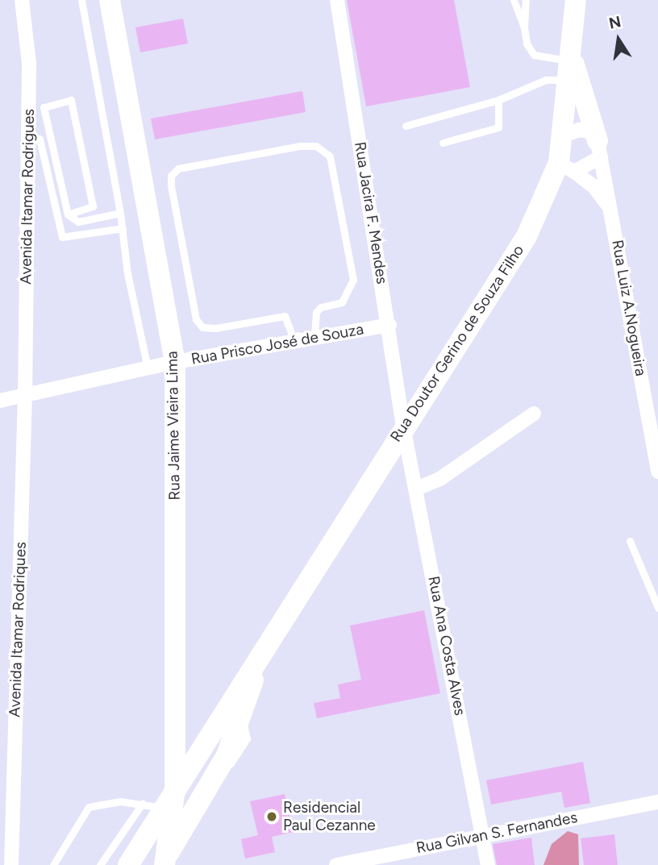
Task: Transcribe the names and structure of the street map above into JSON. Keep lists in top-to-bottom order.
{
  "streets": {
    "main road": ["Rua Doutor Gerino de Souza Filho", "Rua Jaime Vieira Lima"],
    "street": [
      "Avenida Itamar Rodrigues",
      "Rua Jacira F. Mendes",
      "Rua Luiz A.Nogueira",
      "Rua Prisco José de Souza",
      "Avenida Itamar Rodriques",
      "Rua Ana Costa Alves",
      "Rua Gilvan S. Fernandes"
    ]
  },
  "crossings": [
    ["Avenida Itamar Rodrigues", "Rua Prisco José de Souza"],
    ["Avenida Itamar Rodrigues", "Avenida Itamar Rodriques"],
    ["Rua Jacira F. Mendes", "Rua Doutor Gerino de Souza Filho"],
    ["Rua Jacira F. Mendes", "Rua Prisco José de Souza"],
    ["Rua Jacira F. Mendes", "Rua Ana Costa Alves"],
    ["Rua Luiz A.Nogueira", "Rua Doutor Gerino de Souza Filho"],
    ["Rua Doutor Gerino de Souza Filho", "Rua Jaime Vieira Lima"],
    ["Rua Doutor Gerino de Souza Filho", "Rua Ana Costa Alves"],
    ["Rua Prisco José de Souza", "Rua Jaime Vieira Lima"],
    ["Rua Prisco José de Souza", "Avenida Itamar Rodriques"],
    ["Rua Ana Costa Alves", "Rua Gilvan S. Fernandes"]
  ],
  "places": ["Residencial Paul Cezanne"],
  "north": "top"
}
